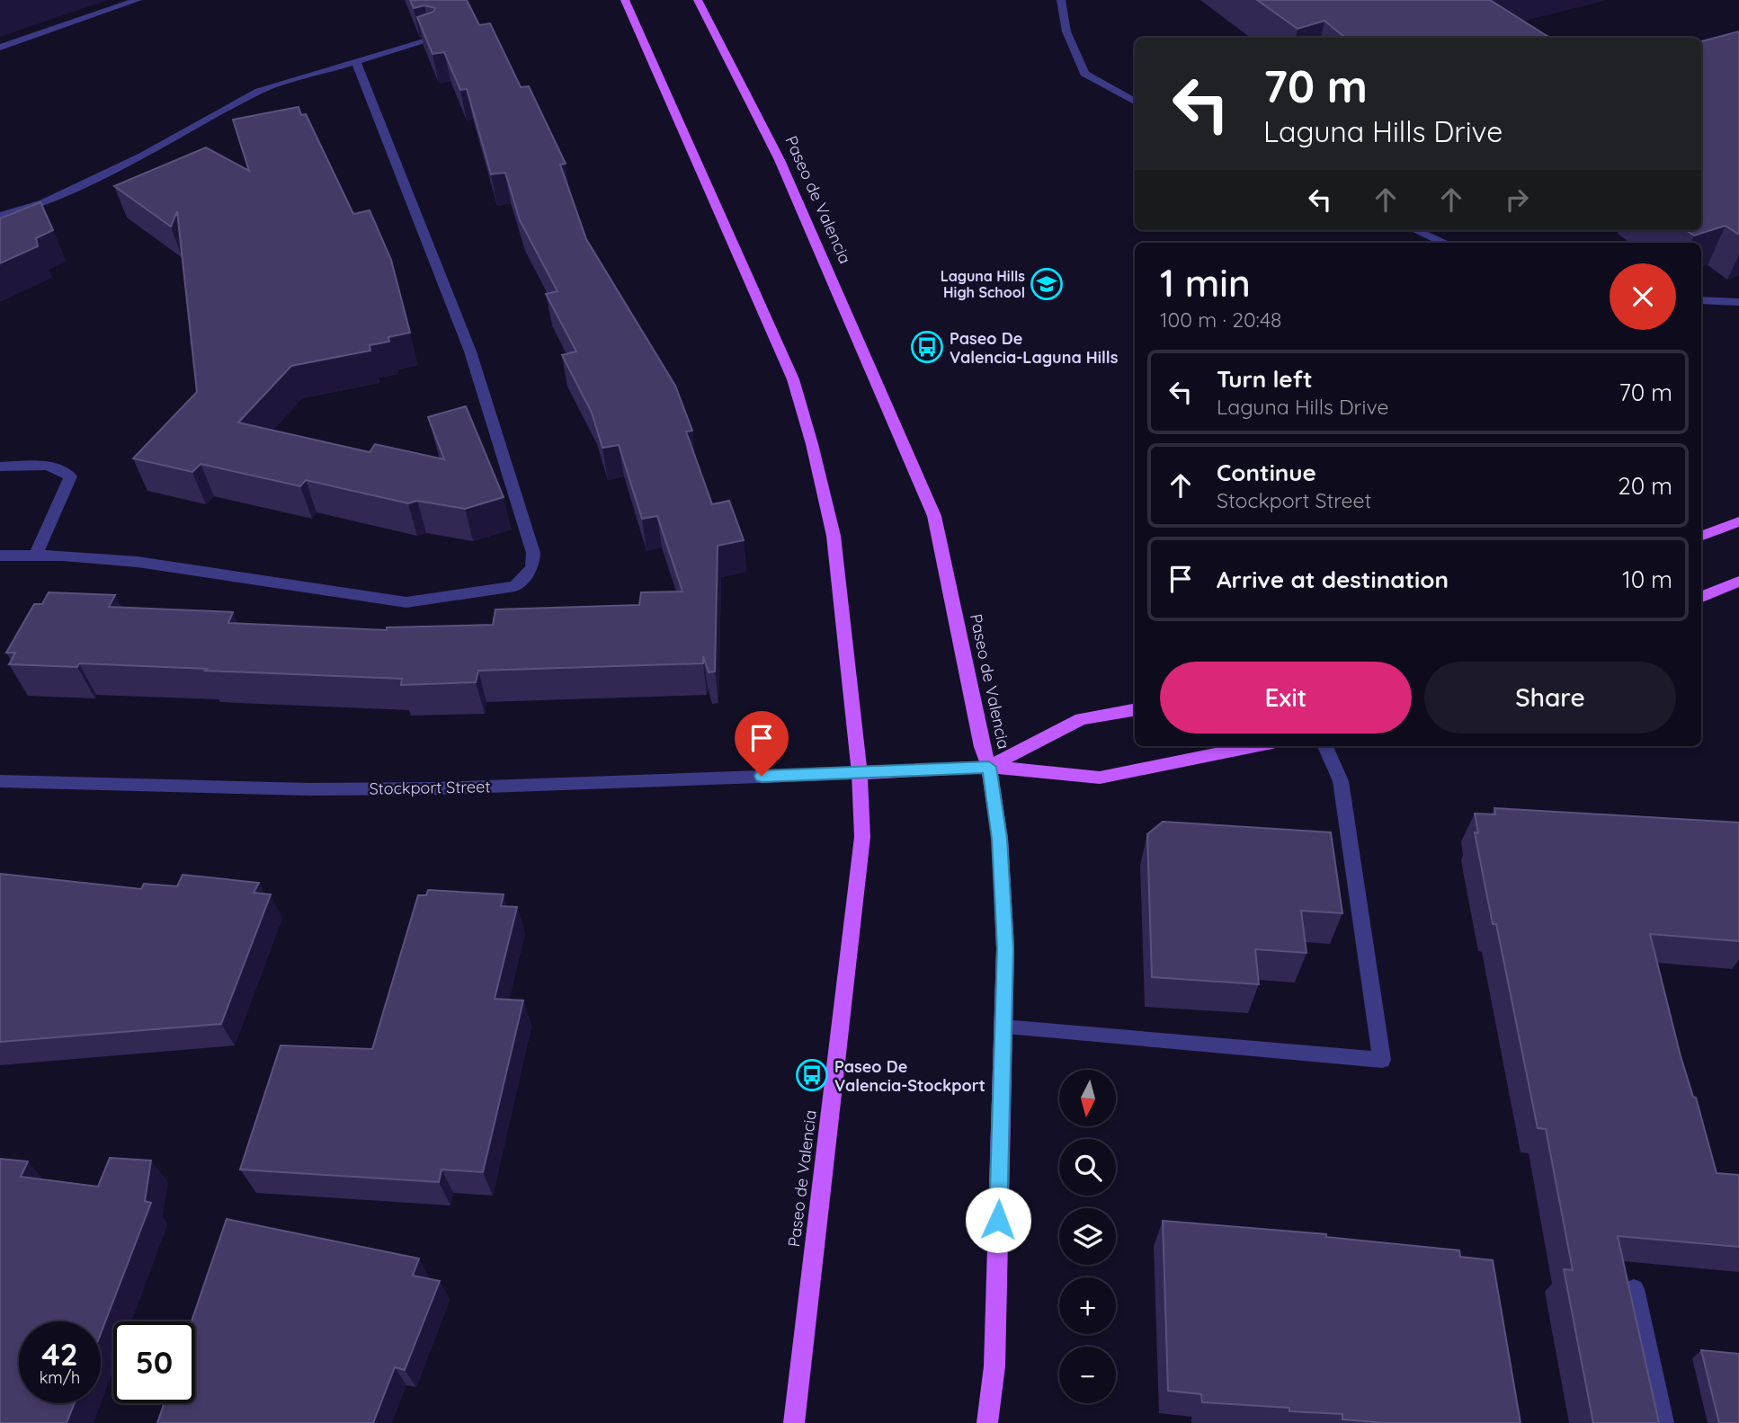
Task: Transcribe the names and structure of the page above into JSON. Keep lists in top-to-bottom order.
{
  "streets": {
    "main road": ["Paseo de Valencia"],
    "street": ["Stockport Street"]
  },
  "crossings": [
    ["Paseo de Valencia", "Stockport Street"]
  ],
  "places": {
    "school or university": ["Laguna Hills High School"],
    "bus stop": ["Paseo De Valencia-Laguna Hills", "Paseo De Valencia-Stockport"]
  },
  "north": "bottom",
  "page": {
    "turn": ["70 m", "Laguna Hills Drive"],
    "heading": ["1 min", "100 m · 20:48"],
    "list": [
      {
        "name": "Turn left",
        "note": "Laguna Hills Drive",
        "value": "70 m"
      },
      {
        "name": "Continue",
        "note": "Stockport Street",
        "value": "20 m"
      },
      {
        "name": "Arrive at destination",
        "value": "10 m"
      }
    ],
    "buttons": ["Exit", "Share"],
    "map_buttons": ["+", "−"],
    "speed": "42 km/h",
    "limit": "50"
  }
}
